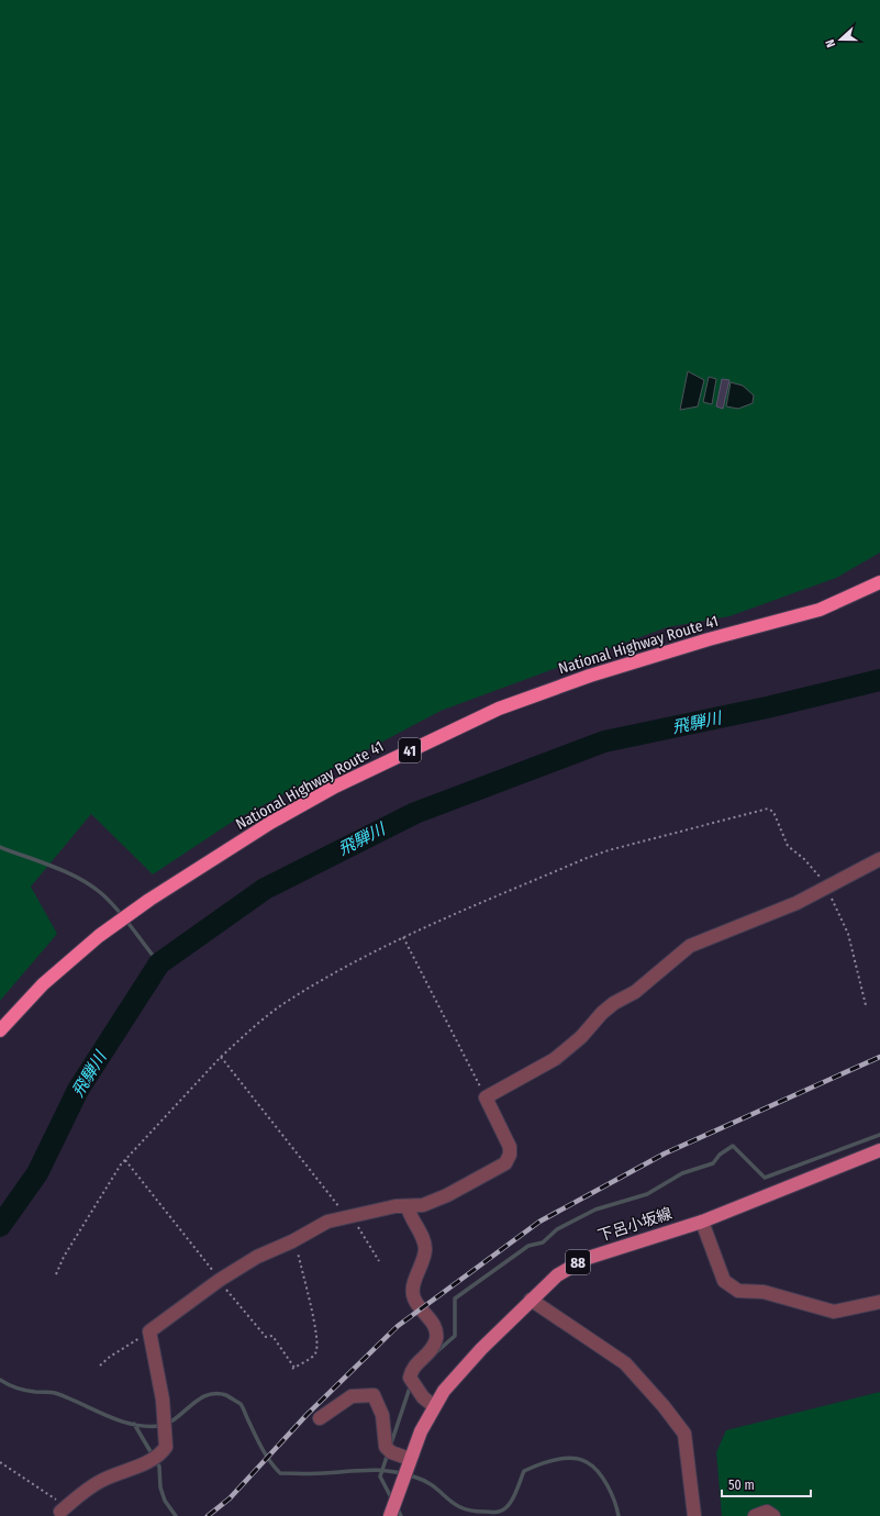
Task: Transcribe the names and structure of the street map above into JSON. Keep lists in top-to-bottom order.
{
  "streets": {
    "highway": ["National Highway Route 41", "41"],
    "main road": ["下呂小坂線", "88"]
  },
  "water": ["飛騨川"],
  "scale_bar": "50 m",
  "north": "left"
}
